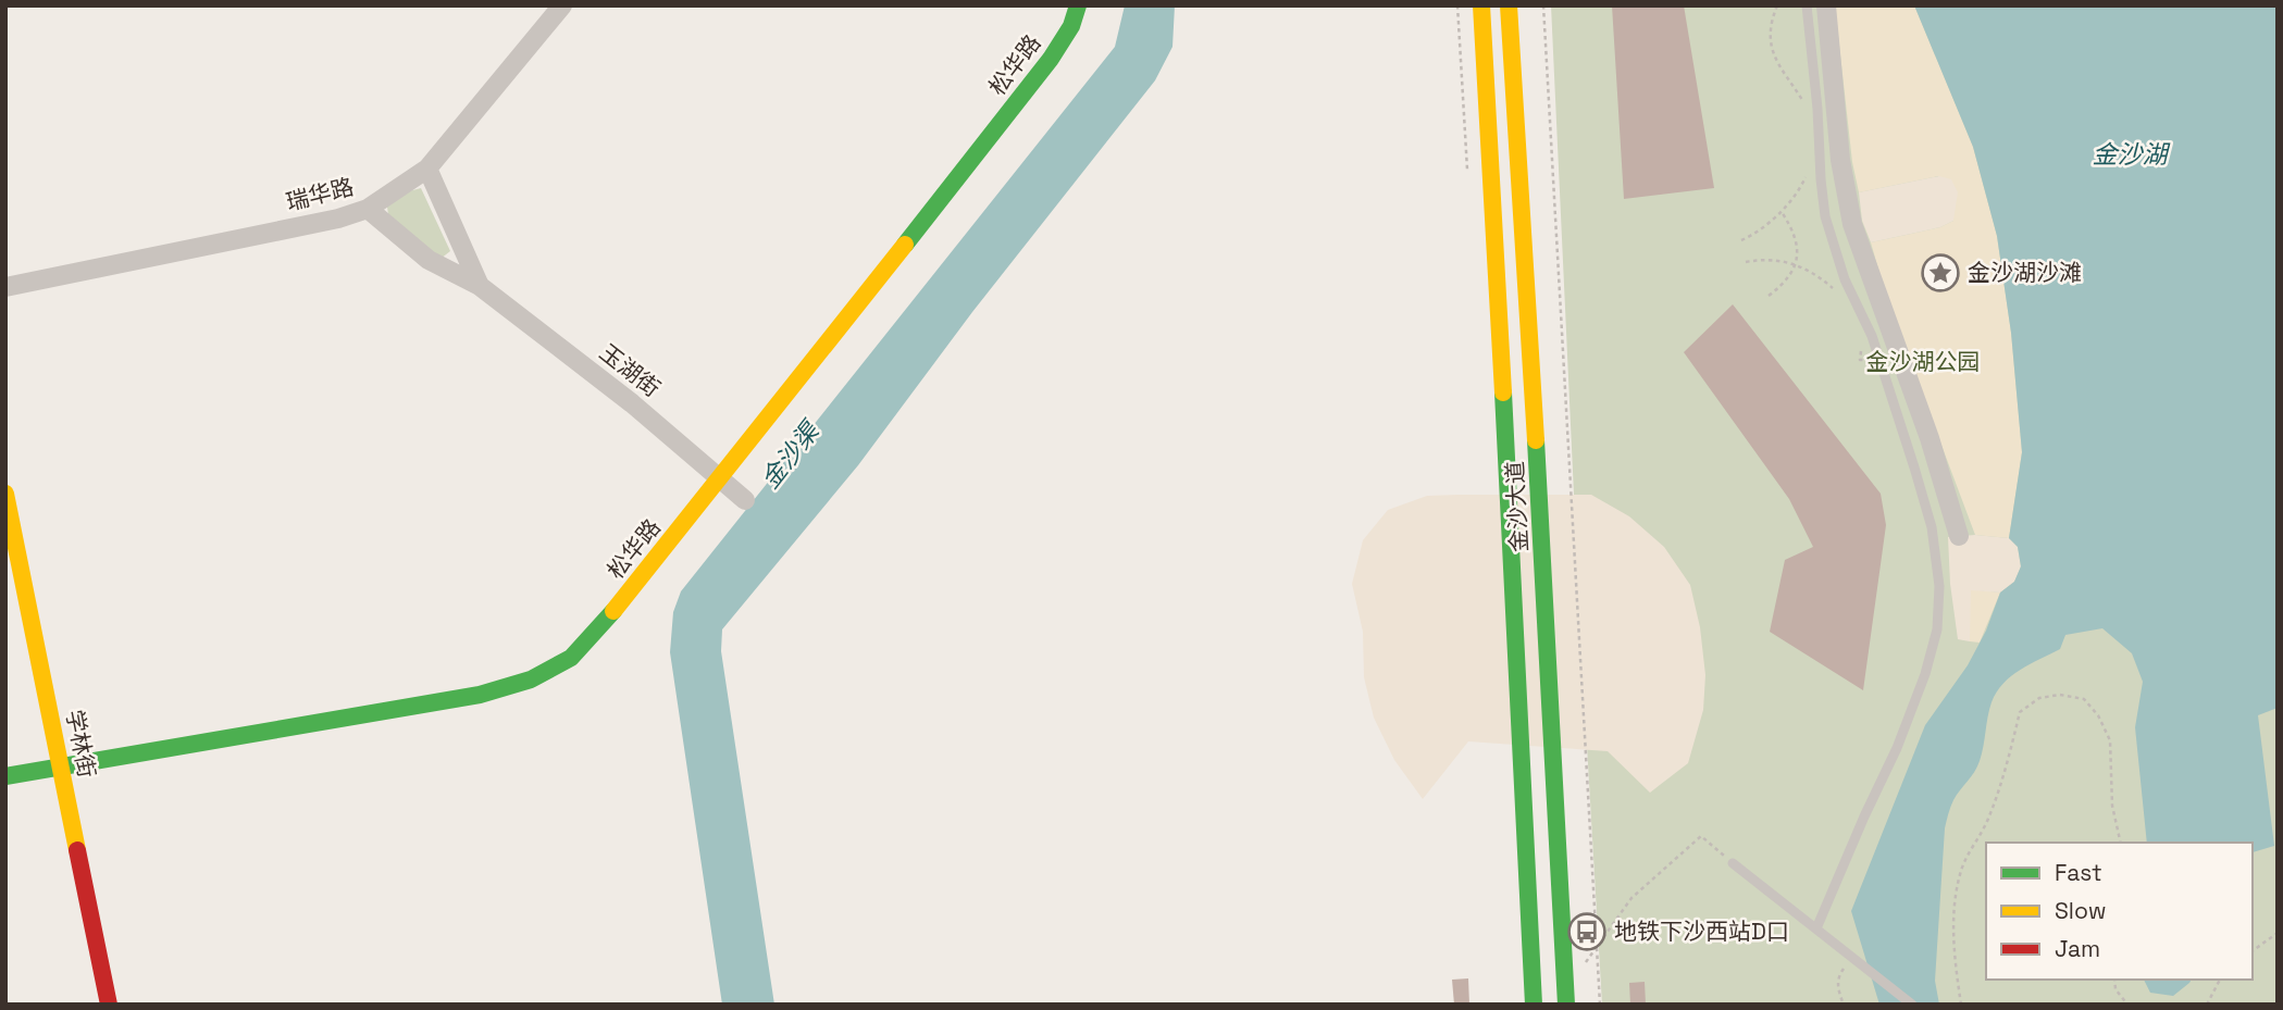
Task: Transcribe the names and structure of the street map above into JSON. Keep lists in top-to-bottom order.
{
  "streets": {
    "main road": ["松华路", "金沙大道", "学林街"],
    "street": ["瑞华路", "玉湖街"]
  },
  "crossings": [
    ["松华路", "玉湖街"],
    ["松华路", "学林街"],
    ["瑞华路", "玉湖街"]
  ],
  "water": ["金沙湖", "金沙渠"],
  "parks": ["金沙湖公园"],
  "places": {
    "place": ["金沙湖沙滩"],
    "bus stop": ["地铁下沙西站D口"]
  },
  "legend": ["Fast", "Slow", "Jam"]
}
